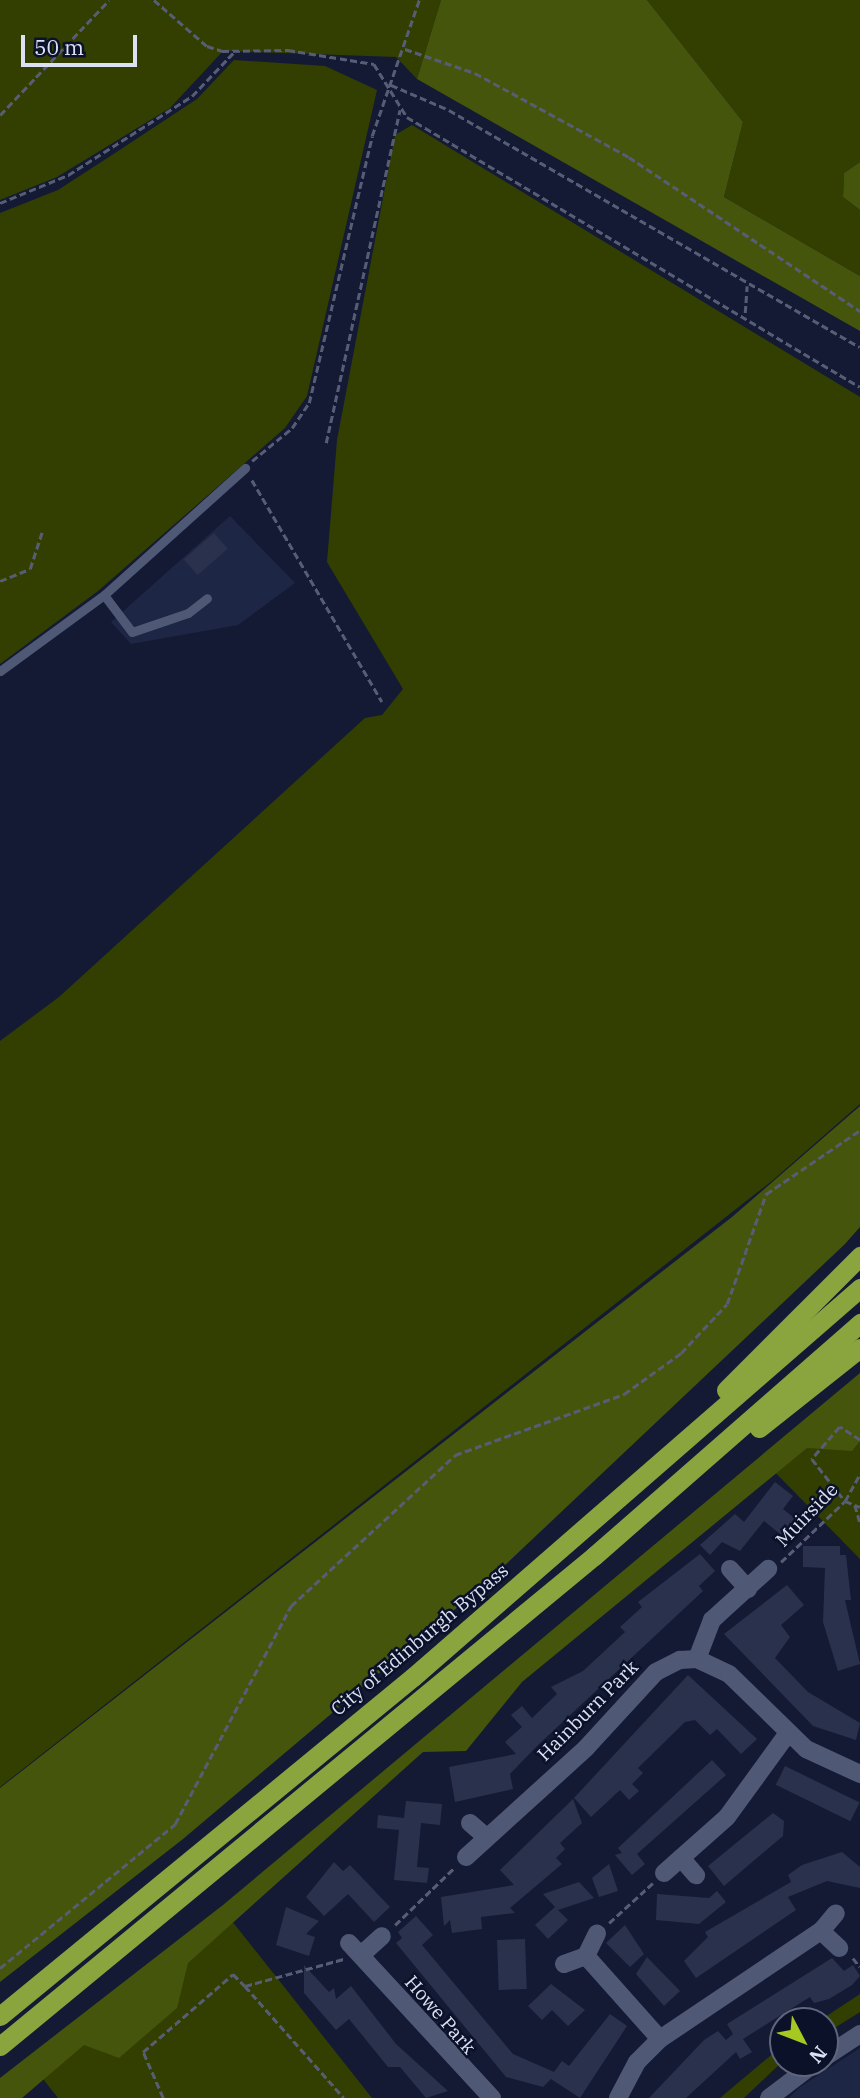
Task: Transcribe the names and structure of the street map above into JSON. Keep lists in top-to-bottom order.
{
  "streets": {
    "highway": ["City of Edinburgh Bypass"],
    "street": ["Hainburn Park", "Howe Park"],
    "path": ["Muirside"]
  },
  "scale_bar": "50 m",
  "north": "bottom right"
}
